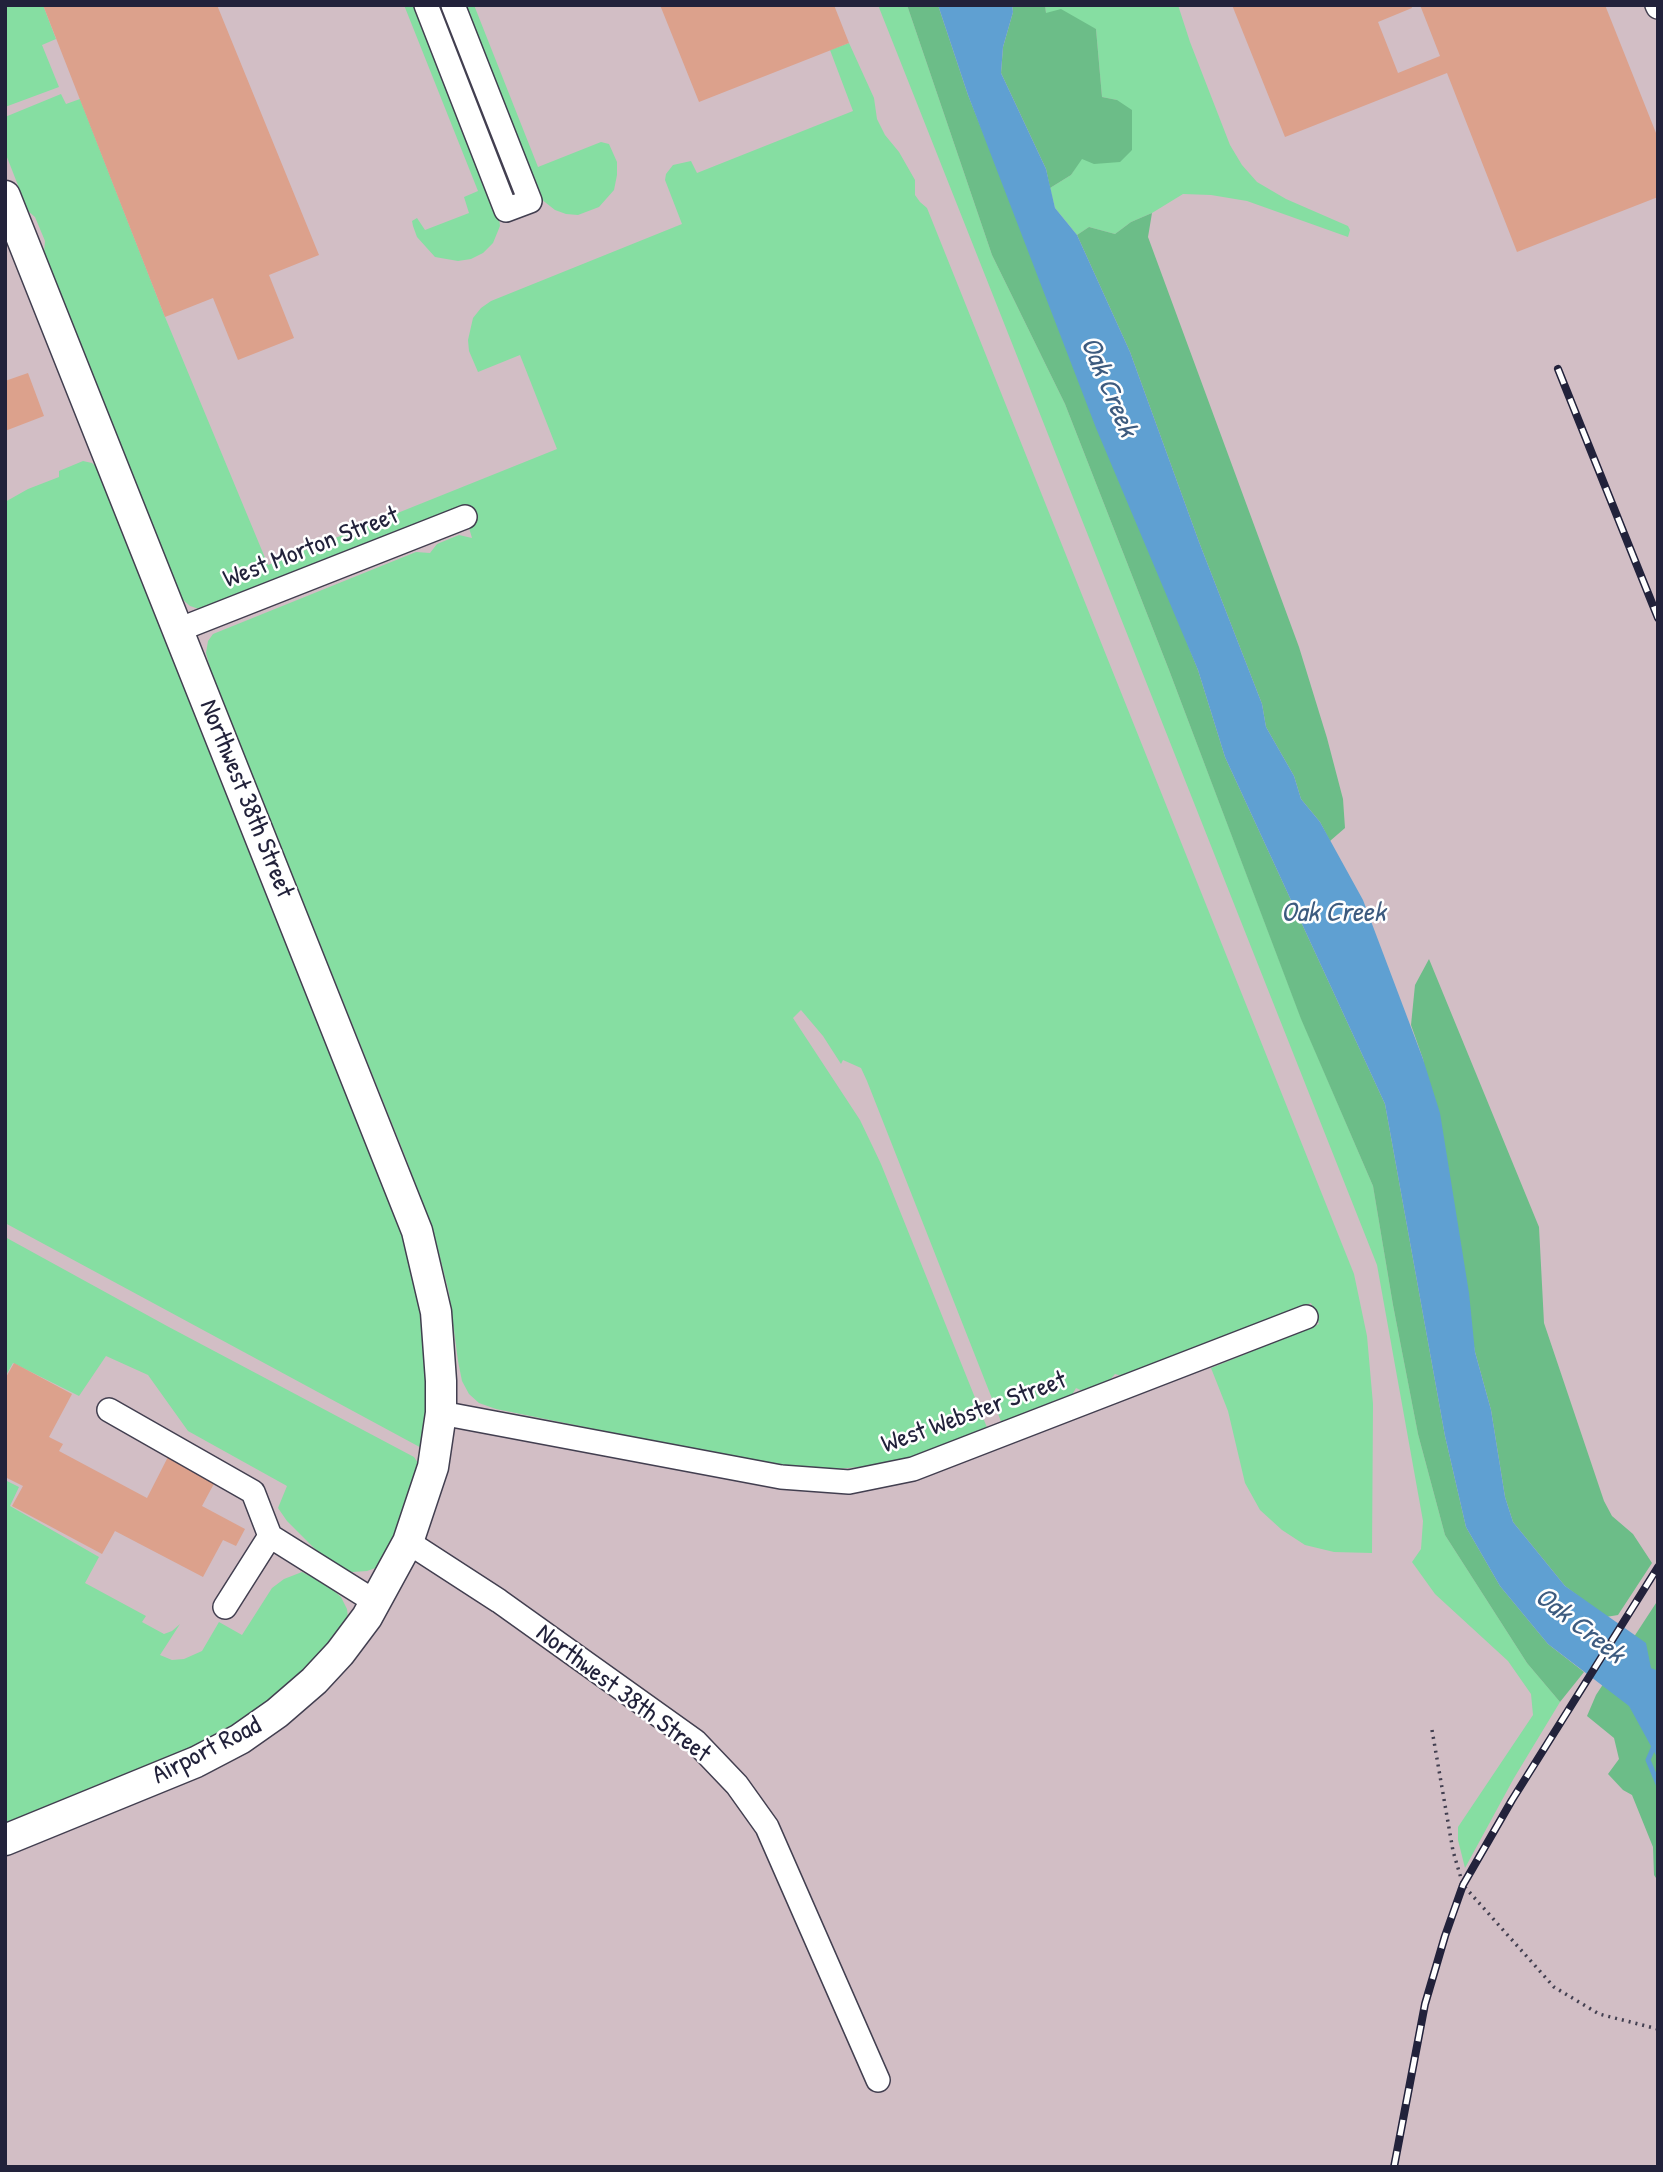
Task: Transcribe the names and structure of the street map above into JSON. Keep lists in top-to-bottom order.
{
  "streets": {
    "main road": ["Northwest 38th Street", "Airport Road"],
    "street": ["West Morton Street", "West Webster Street"]
  },
  "crossings": [
    ["West Morton Street", "Northwest 38th Street"],
    ["Northwest 38th Street", "West Webster Street"],
    ["Northwest 38th Street", "Airport Road"],
    ["West Webster Street", "Airport Road"]
  ],
  "water": ["Oak Creek"]
}
